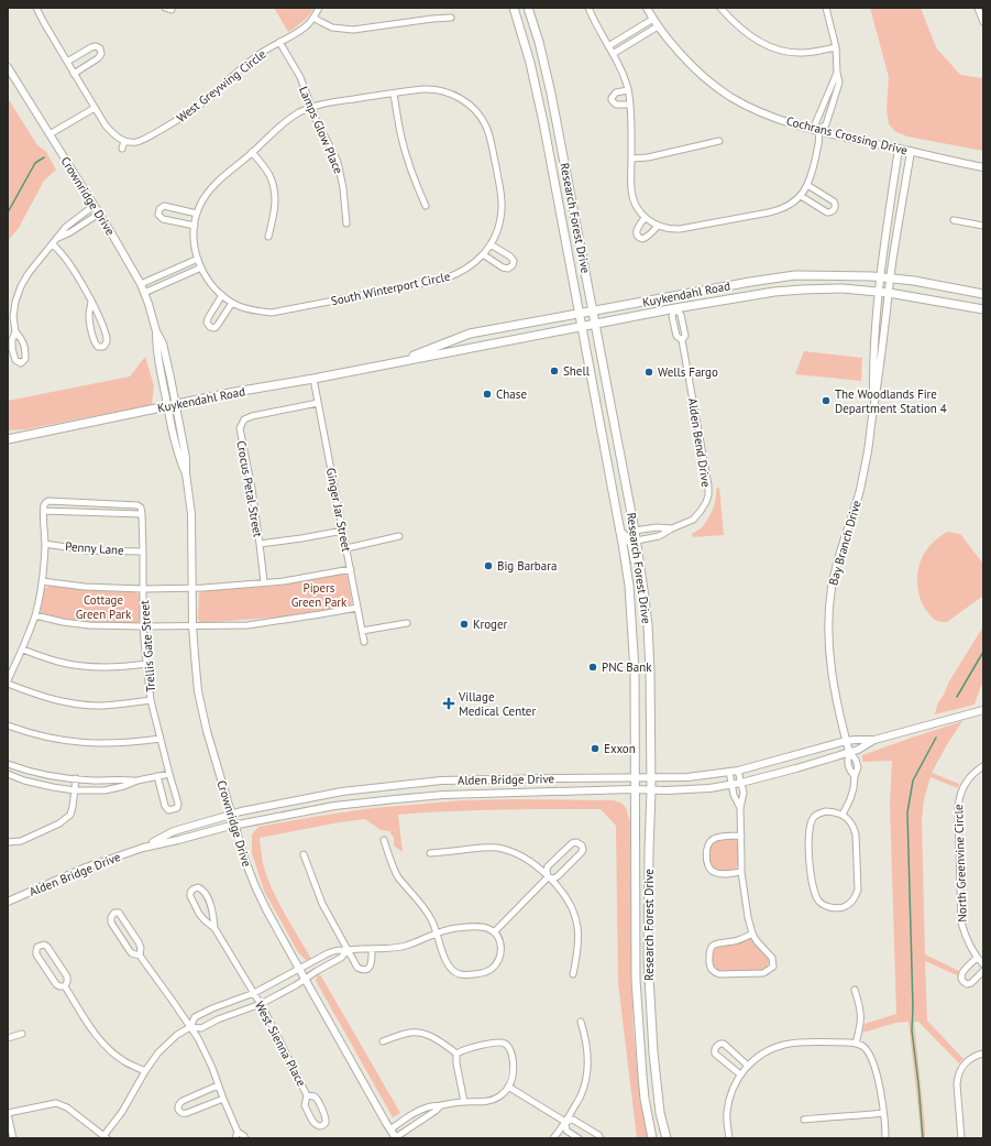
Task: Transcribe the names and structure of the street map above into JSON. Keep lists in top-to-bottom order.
{
  "streets": {
    "main road": ["Research Forest Drive", "Kuykendahl Road"],
    "street": [
      "West Greywing Circle",
      "Lamps Glow Place",
      "Cochrans Crossing Drive",
      "Crownridge Drive",
      "South Winterport Circle",
      "Alden Bend Drive",
      "Crocus Petal Street",
      "Ginger Jar Street",
      "Bay Branch Drive",
      "Penny Lane",
      "Trellis Gate Street",
      "Alden Bridge Drive",
      "North Greenvine Circle",
      "West Sienna Place"
    ]
  },
  "crossings": [
    ["West Greywing Circle", "Lamps Glow Place"],
    ["Lamps Glow Place", "South Winterport Circle"],
    ["Cochrans Crossing Drive", "Bay Branch Drive"],
    ["Crownridge Drive", "Kuykendahl Road"],
    ["Crownridge Drive", "Alden Bridge Drive"],
    ["Research Forest Drive", "Kuykendahl Road"],
    ["Research Forest Drive", "Alden Bend Drive"],
    ["Research Forest Drive", "Alden Bridge Drive"],
    ["Kuykendahl Road", "Alden Bend Drive"],
    ["Kuykendahl Road", "Ginger Jar Street"],
    ["Kuykendahl Road", "Bay Branch Drive"],
    ["Crocus Petal Street", "Ginger Jar Street"],
    ["Bay Branch Drive", "Alden Bridge Drive"],
    ["Penny Lane", "Trellis Gate Street"]
  ],
  "parks": ["Pipers Green Park", "Cottage Green Park"],
  "places": {
    "other": [
      "Shell",
      "Wells Fargo",
      "Chase",
      "The Woodlands Fire Department Station 4",
      "Big Barbara",
      "Kroger",
      "PNC Bank",
      "Exxon"
    ],
    "health": ["Village Medical Center"]
  }
}
